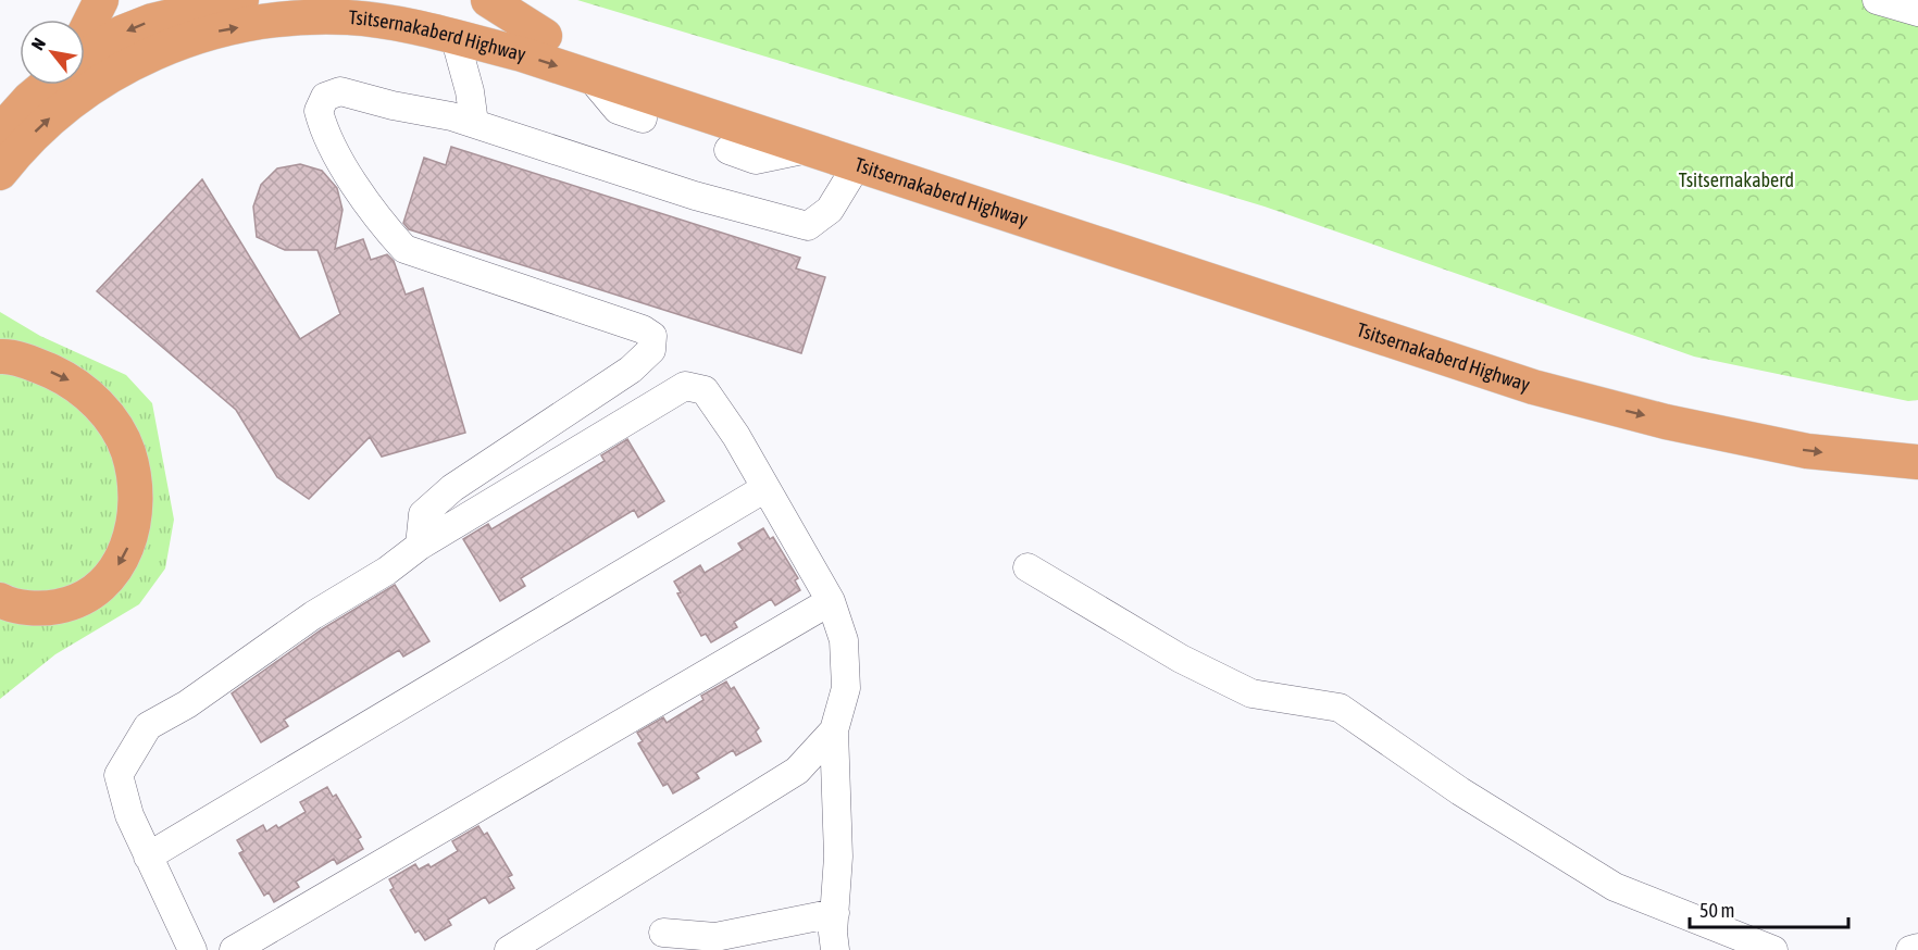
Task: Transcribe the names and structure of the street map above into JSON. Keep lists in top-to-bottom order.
{
  "streets": {
    "main road": ["Tsitsernakaberd Highway"]
  },
  "parks": ["Tsitsernakaberd"],
  "scale_bar": "50 m",
  "north": "top left"
}
